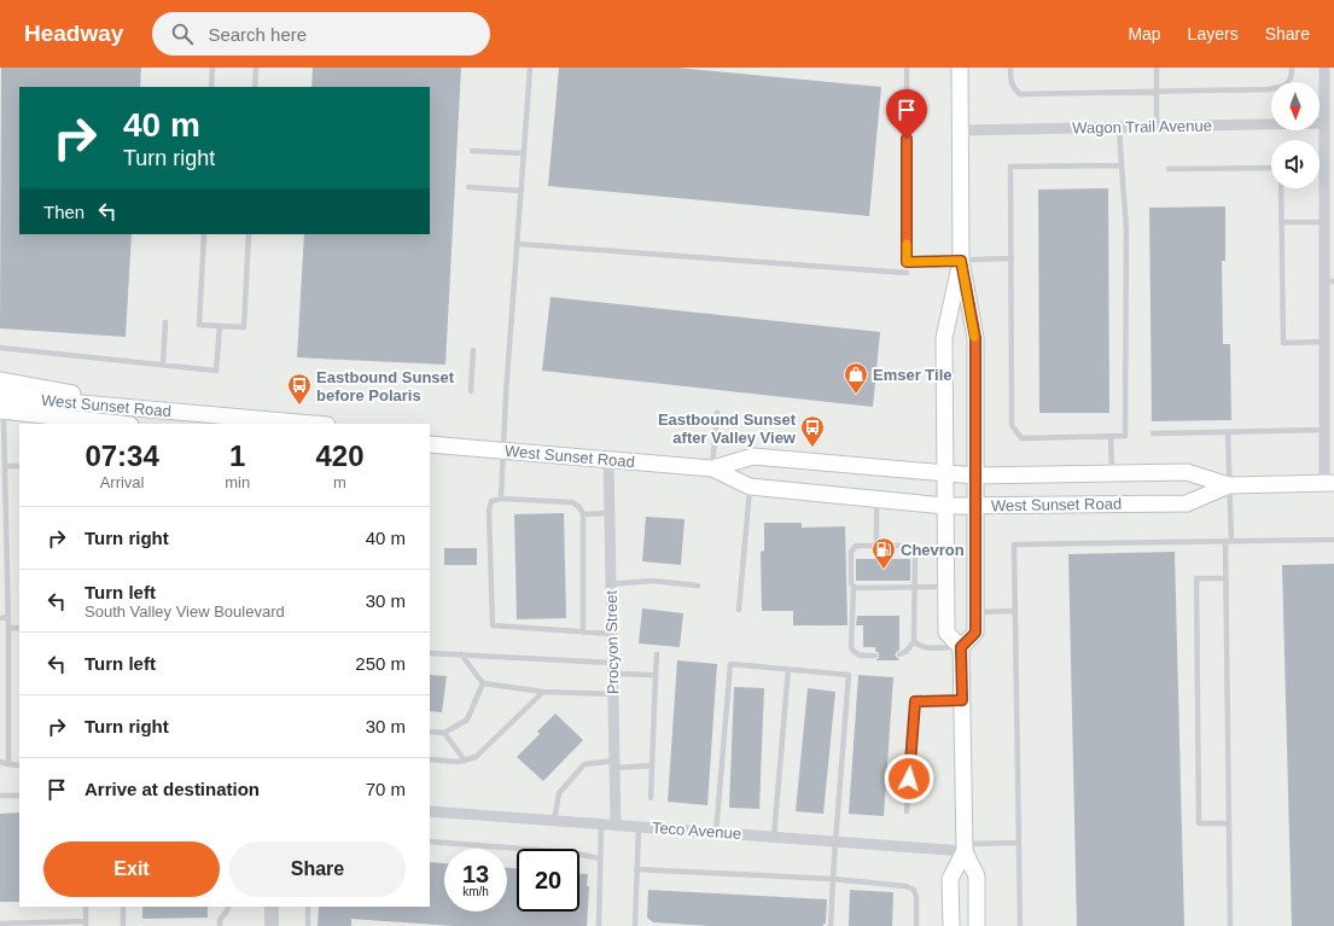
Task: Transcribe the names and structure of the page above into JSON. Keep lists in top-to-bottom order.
{
  "streets": {
    "main road": ["West Sunset Road"],
    "street": ["Wagon Trail Avenue", "Procyon Street", "Teco Avenue"]
  },
  "crossings": [
    ["West Sunset Road", "Procyon Street"],
    ["Procyon Street", "Teco Avenue"]
  ],
  "places": {
    "shop": ["Emser Tile"],
    "bus stop": ["Eastbound Sunset before Polaris", "Eastbound Sunset after Valley View"],
    "fuel station": ["Chevron"]
  },
  "north": "bottom",
  "page": {
    "header": "Headway",
    "search": "Search here",
    "nav": ["Map", "Layers", "Share"],
    "turn": ["40 m", "Turn right"],
    "then": "Then",
    "eta": [
      "07:34",
      "Arrival",
      "1",
      "min",
      "420",
      "m"
    ],
    "list": [
      {
        "name": "Turn right",
        "value": "40 m"
      },
      {
        "name": "Turn left",
        "note": "South Valley View Boulevard",
        "value": "30 m"
      },
      {
        "name": "Turn left",
        "value": "250 m"
      },
      {
        "name": "Turn right",
        "value": "30 m"
      },
      {
        "name": "Arrive at destination",
        "value": "70 m"
      }
    ],
    "buttons": ["Exit", "Share"],
    "speed": "13 km/h",
    "limit": "20"
  }
}
